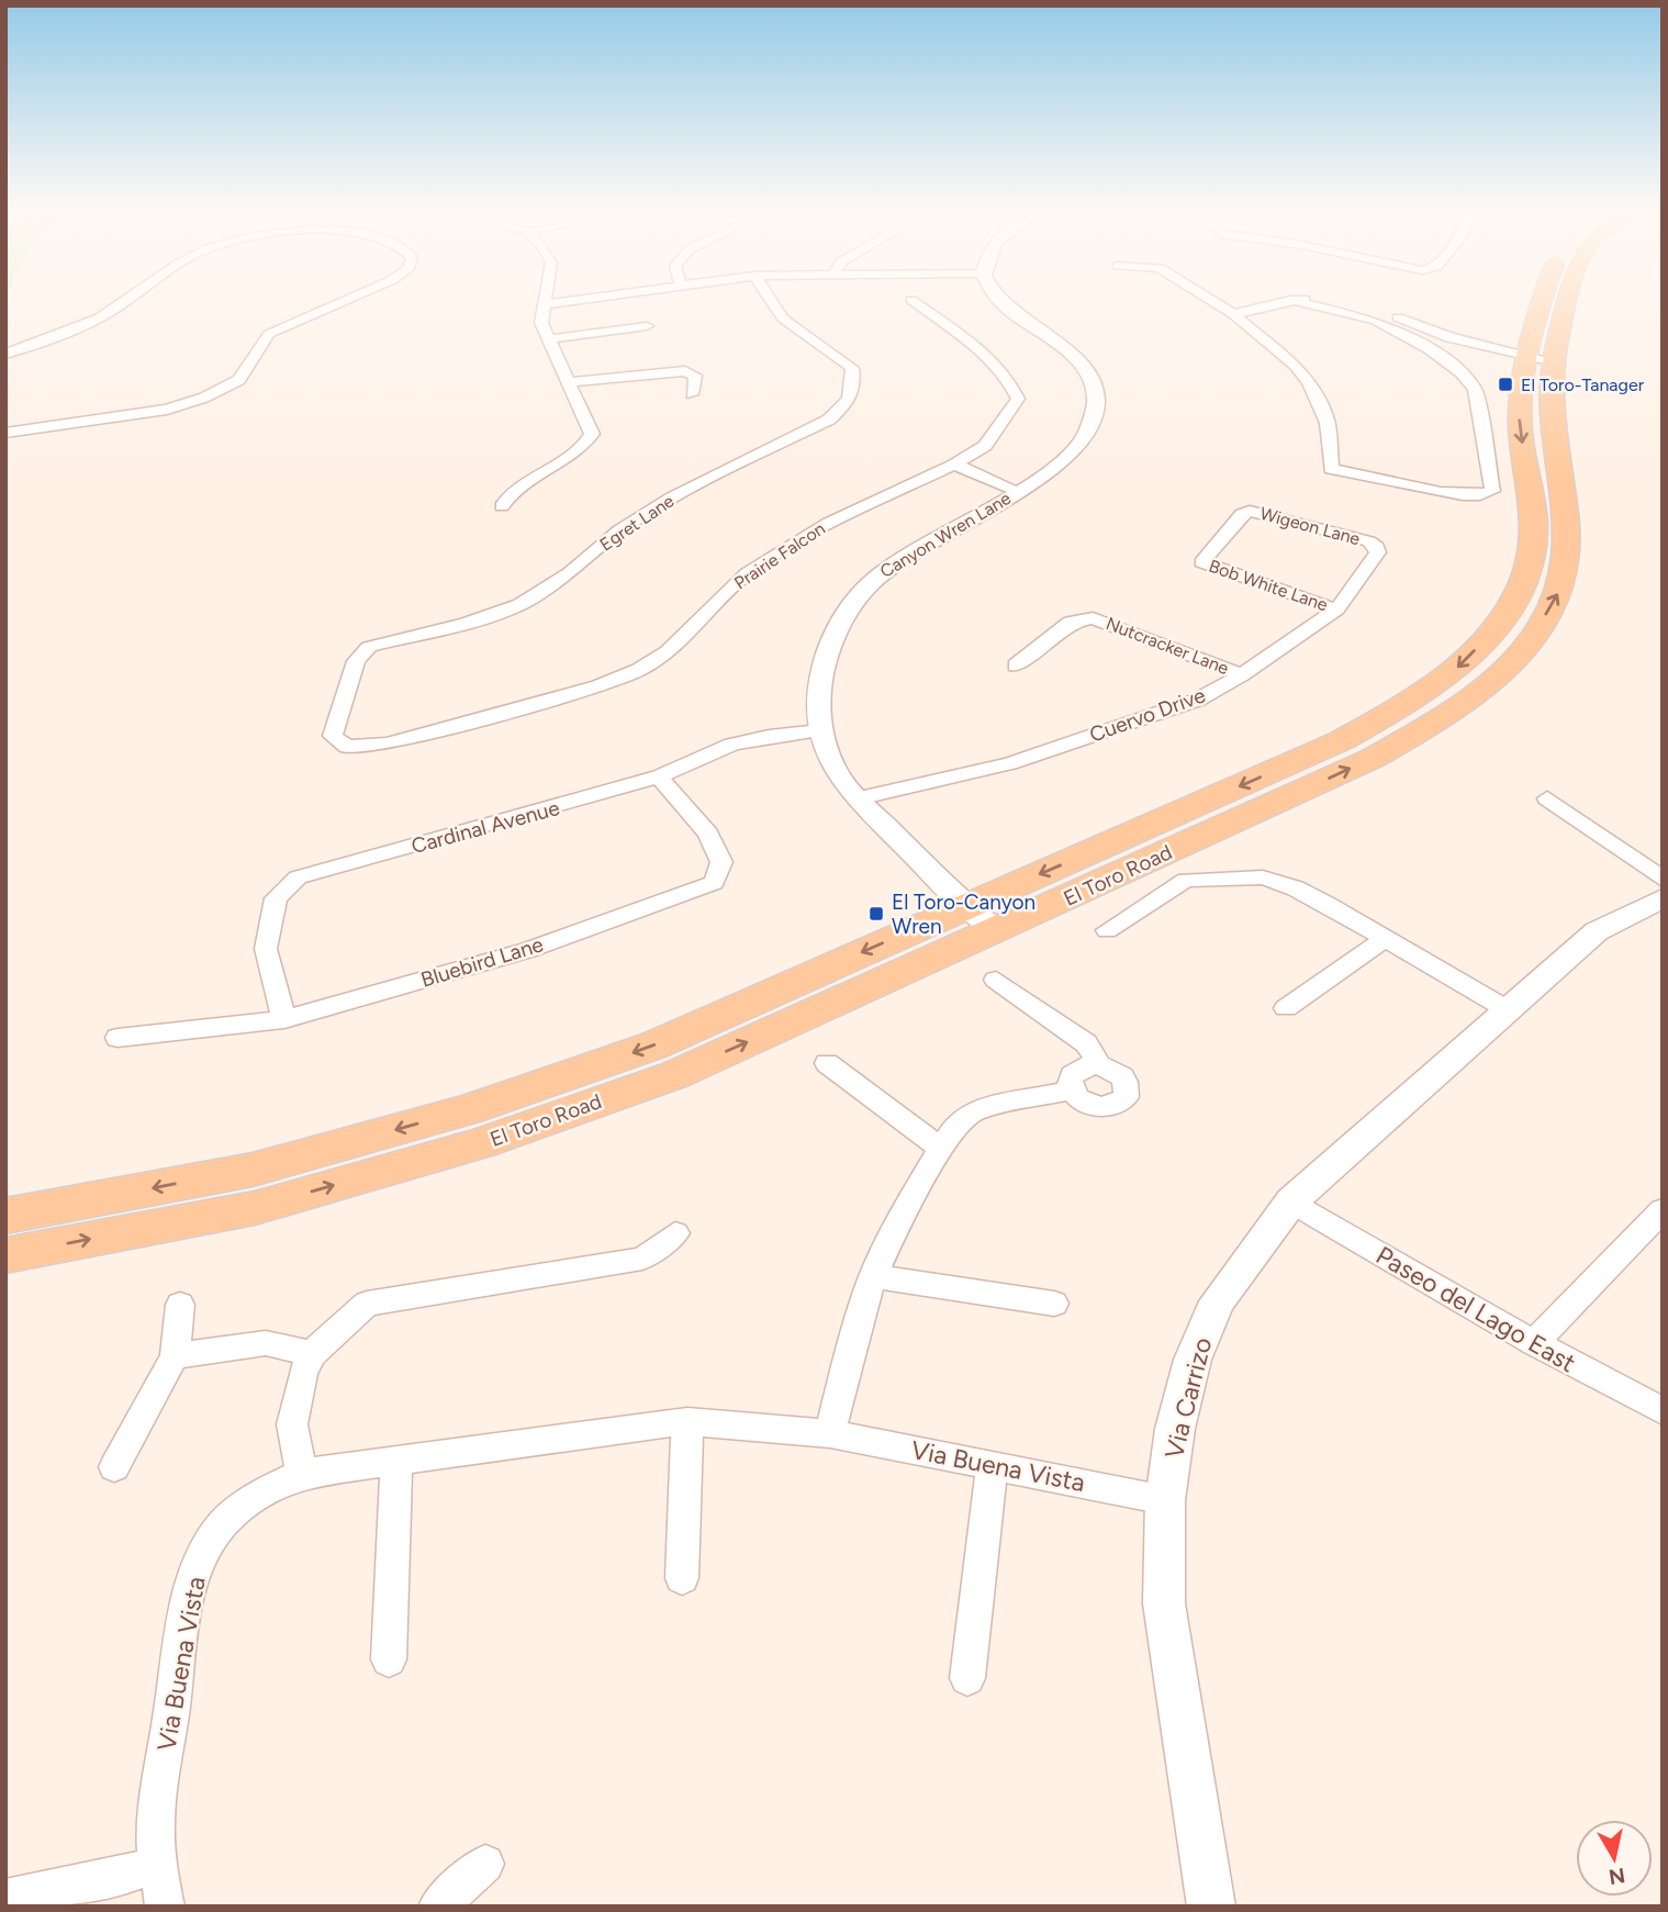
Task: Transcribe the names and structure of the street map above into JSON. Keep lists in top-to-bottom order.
{
  "streets": {
    "main road": ["El Toro Road"],
    "street": [
      "Egret Lane",
      "Wigeon Lane",
      "Canyon Wren Lane",
      "Prairie Falcon",
      "Bob White Lane",
      "Nutcracker Lane",
      "Cuervo Drive",
      "Cardinal Avenue",
      "Bluebird Lane",
      "Paseo del Lago East",
      "Via Carrizo",
      "Via Buena Vista"
    ]
  },
  "crossings": [
    ["Egret Lane", "Prairie Falcon"],
    ["Wigeon Lane", "Bob White Lane"],
    ["Wigeon Lane", "Cuervo Drive"],
    ["Canyon Wren Lane", "Cuervo Drive"],
    ["Canyon Wren Lane", "Cardinal Avenue"],
    ["Canyon Wren Lane", "El Toro Road"],
    ["Bob White Lane", "Cuervo Drive"],
    ["Nutcracker Lane", "Cuervo Drive"],
    ["Cardinal Avenue", "Bluebird Lane"],
    ["Paseo del Lago East", "Via Carrizo"],
    ["Via Carrizo", "Via Buena Vista"]
  ],
  "places": {
    "transit": ["El Toro-Tanager", "El Toro-Canyon Wren"]
  },
  "north": "bottom"
}
